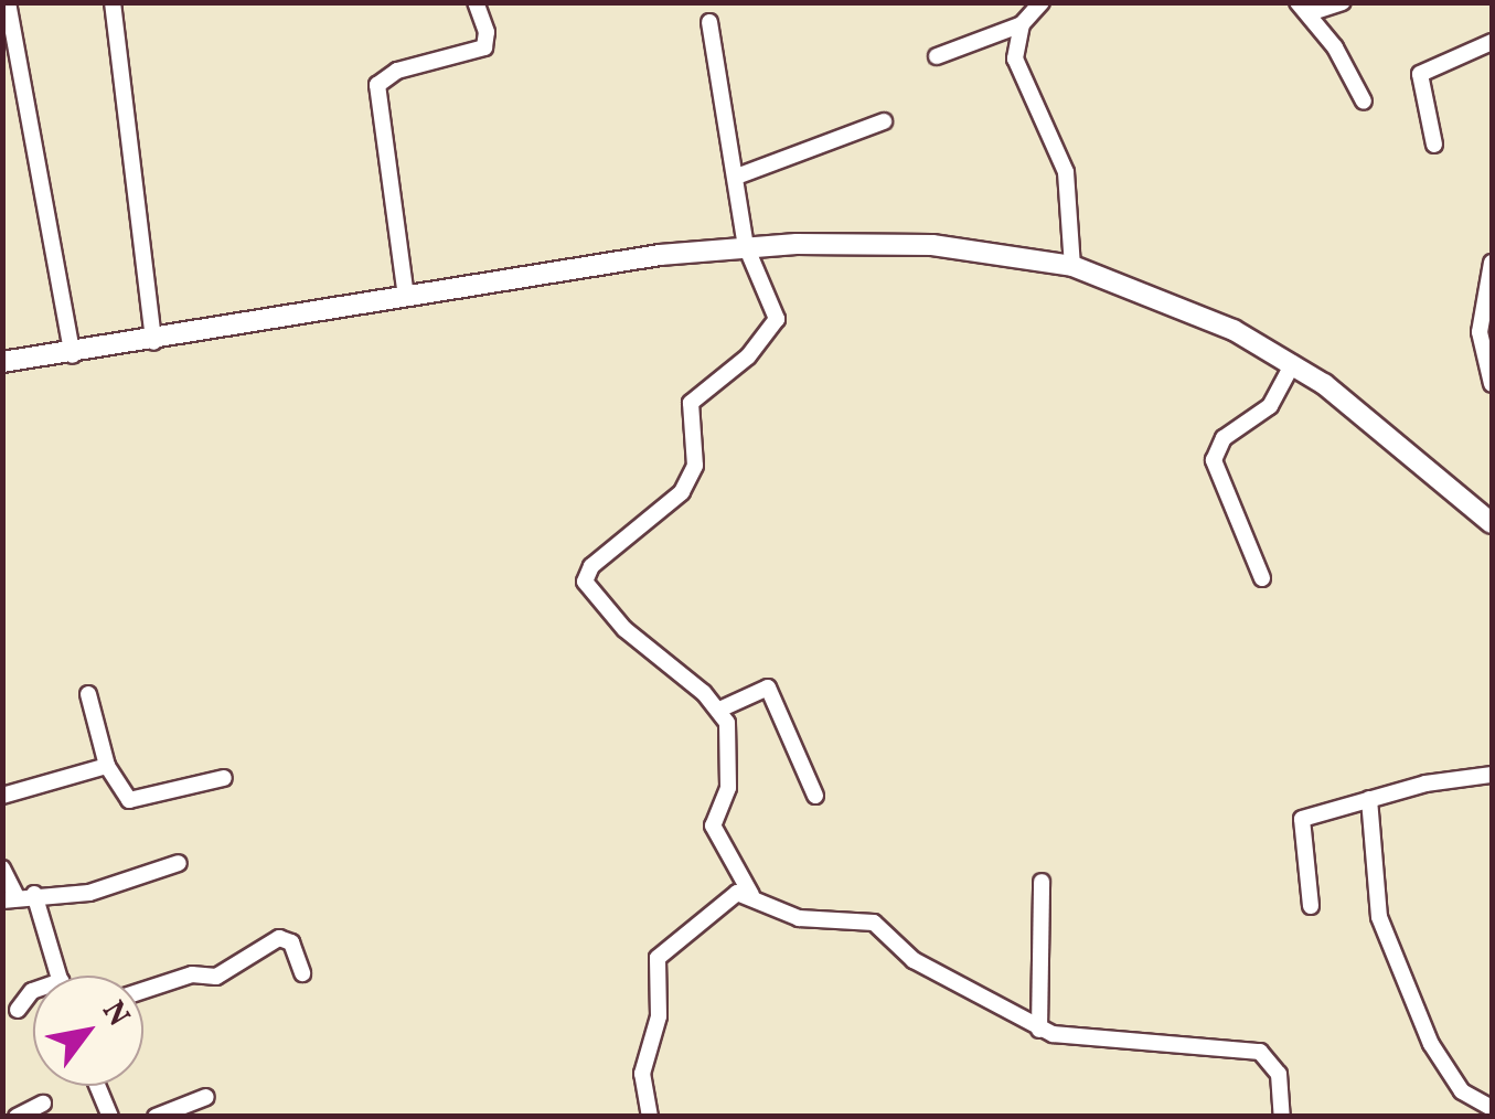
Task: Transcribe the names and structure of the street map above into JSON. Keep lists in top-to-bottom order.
{
  "north": "top right"
}
